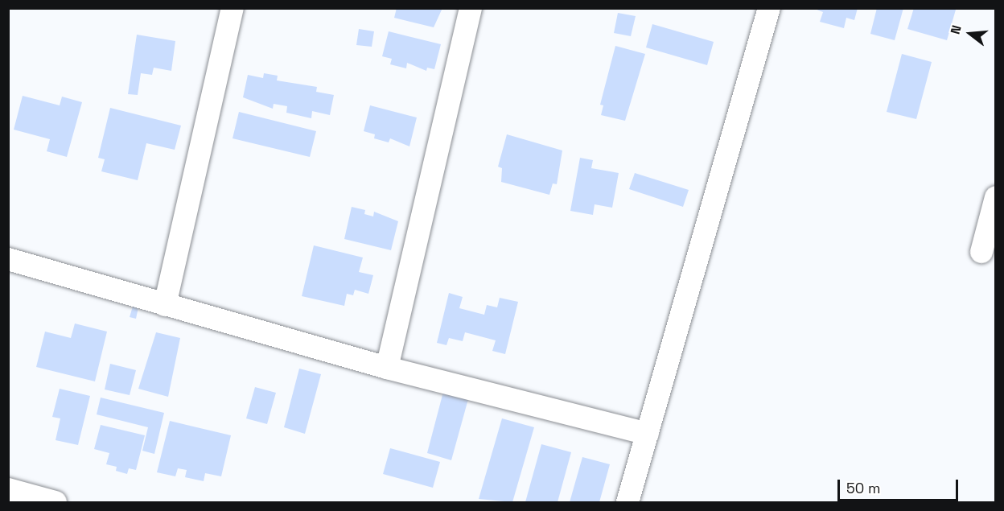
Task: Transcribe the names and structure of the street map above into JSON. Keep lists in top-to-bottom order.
{
  "scale_bar": "50 m",
  "north": "left"
}
